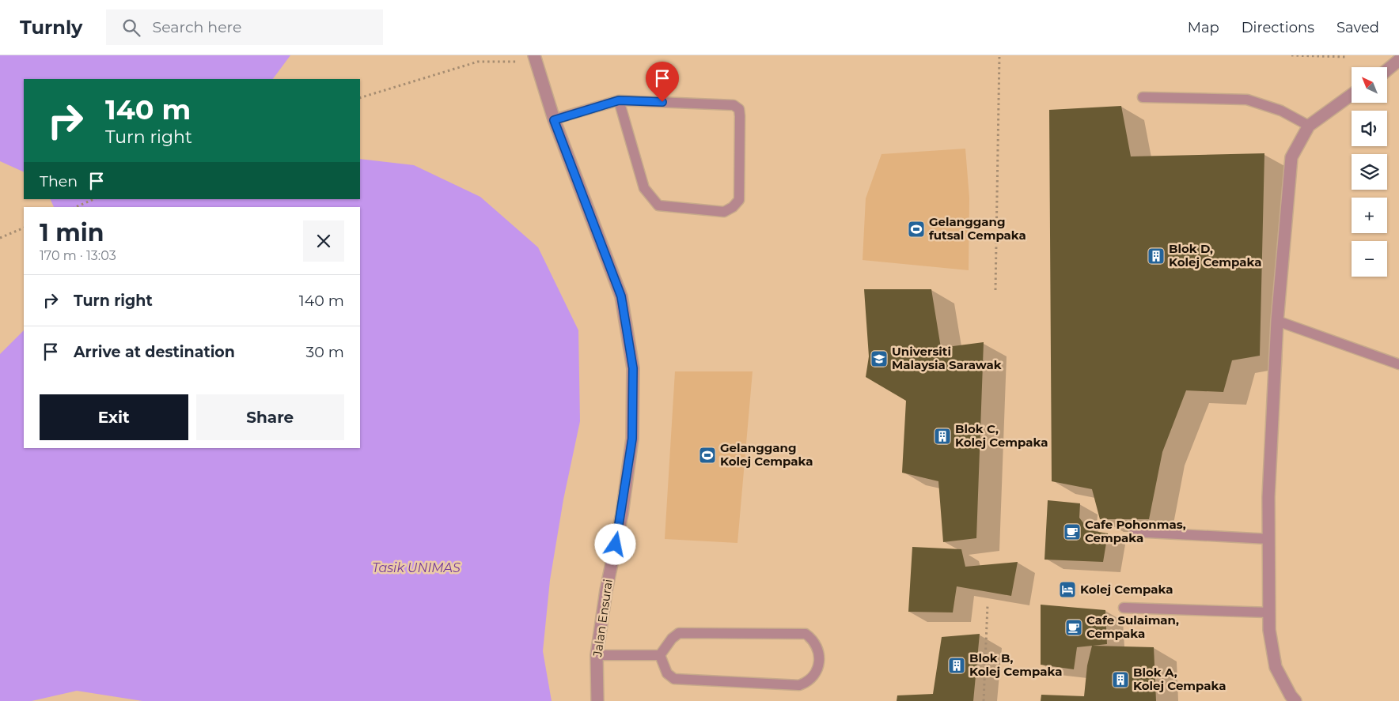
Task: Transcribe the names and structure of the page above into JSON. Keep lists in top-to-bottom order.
{
  "streets": {
    "street": ["Jalan Ensurai"]
  },
  "water": ["Tasik UNIMAS"],
  "places": {
    "sports": ["Gelanggang futsal Cempaka", "Gelanggang Kolej Cempaka"],
    "building": [
      "Blok D, Kolej Cempaka",
      "Blok C, Kolej Cempaka",
      "Blok B, Kolej Cempaka",
      "Blok A, Kolej Cempaka"
    ],
    "school or university": ["Universiti Malaysia Sarawak"],
    "cafe": ["Cafe Pohonmas, Cempaka", "Cafe Sulaiman, Cempaka"],
    "hotel": ["Kolej Cempaka"]
  },
  "north": "top left",
  "page": {
    "header": "Turnly",
    "search": "Search here",
    "nav": ["Map", "Directions", "Saved"],
    "map_buttons": ["+", "−"],
    "turn": ["140 m", "Turn right"],
    "then": "Then",
    "heading": ["1 min", "170 m · 13:03"],
    "list": [
      {
        "name": "Turn right",
        "value": "140 m"
      },
      {
        "name": "Arrive at destination",
        "value": "30 m"
      }
    ],
    "buttons": ["Exit", "Share"]
  }
}
